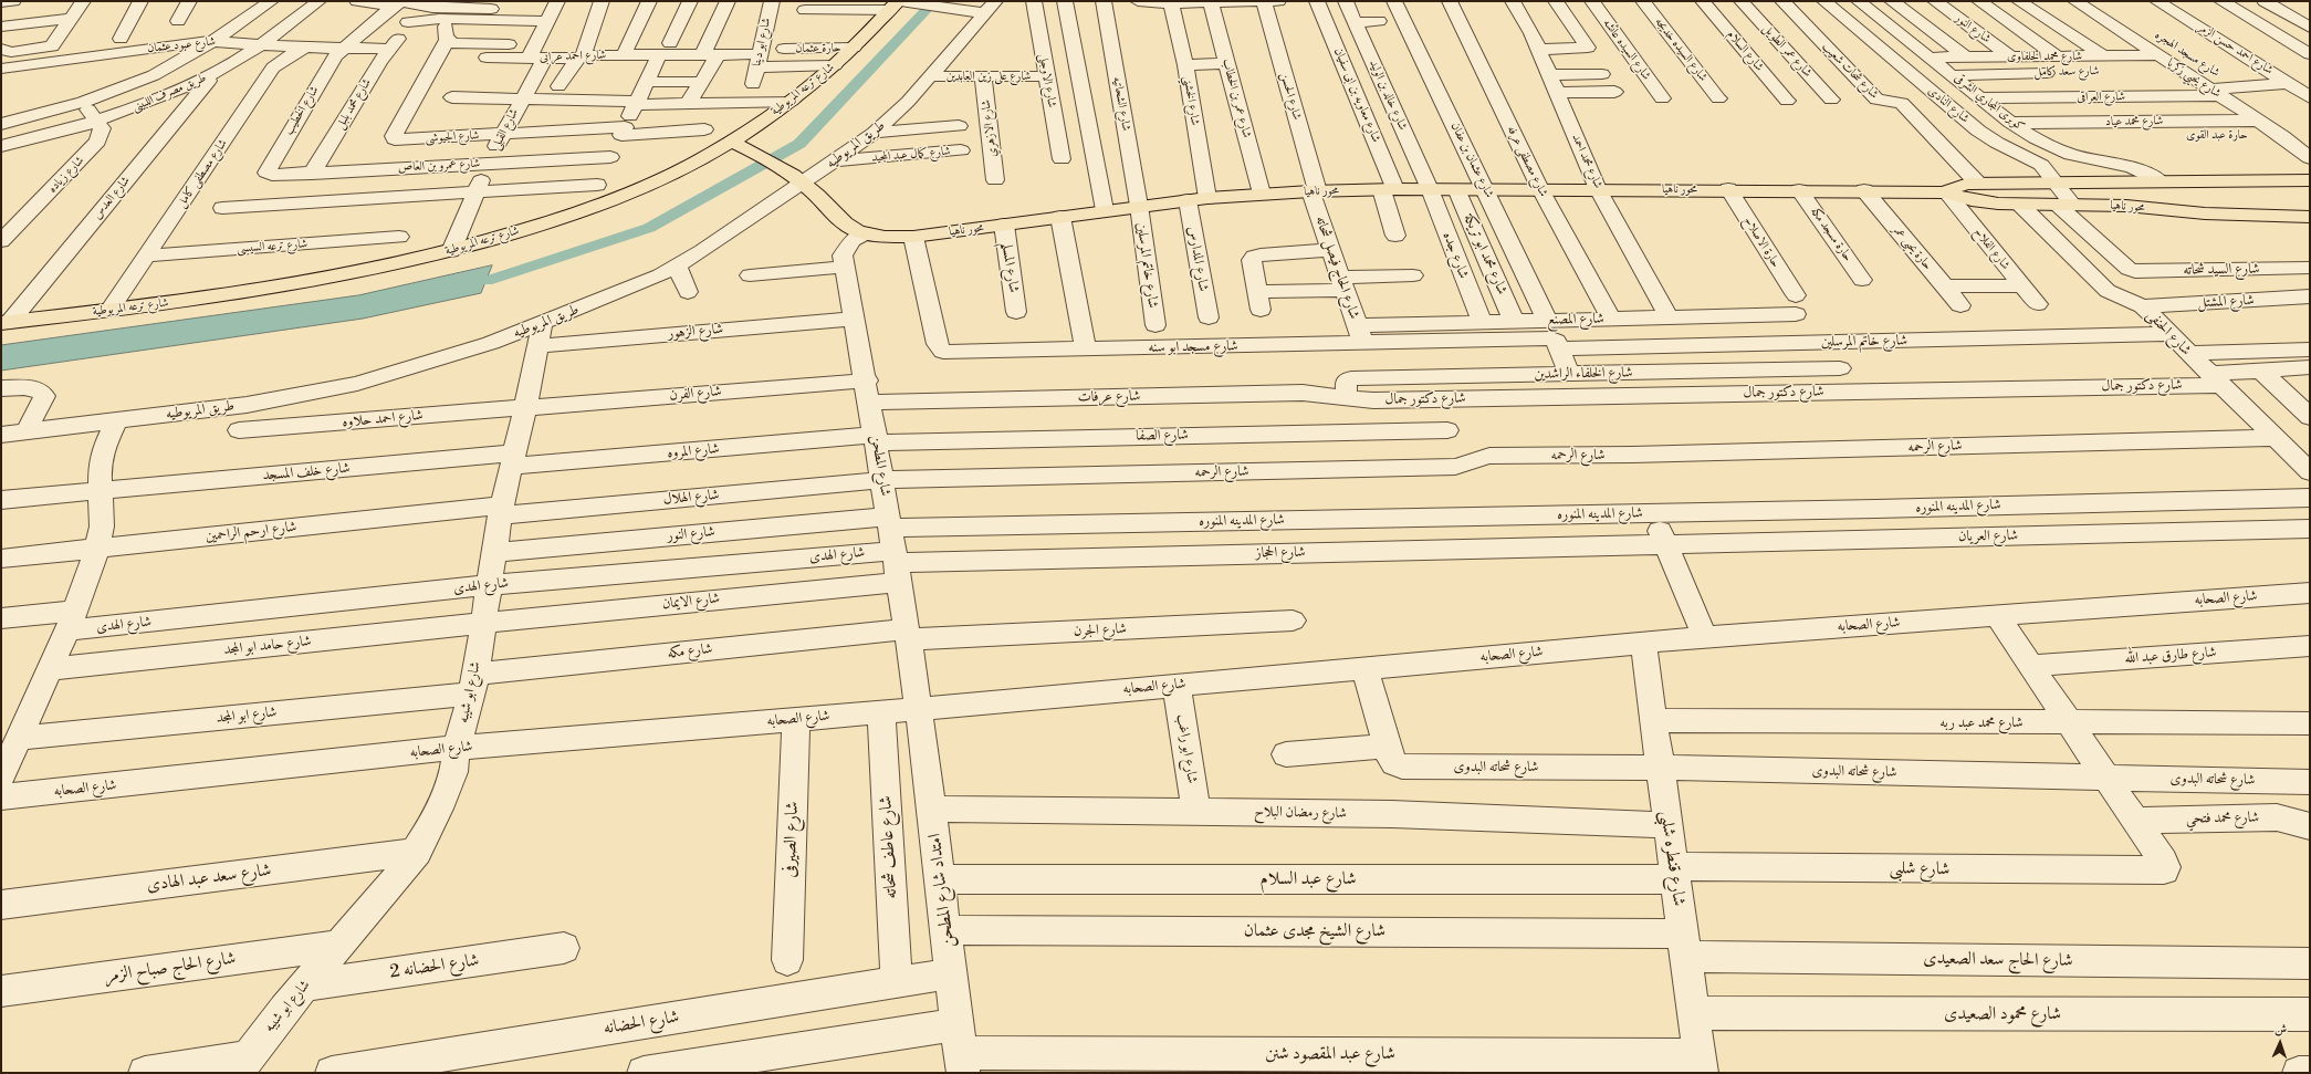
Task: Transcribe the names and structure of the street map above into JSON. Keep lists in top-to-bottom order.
{
  "streets": {
    "main road": ["شارع ترعه المريوطية", "محور ناهيا"],
    "street": [
      "شارع النور",
      "شارع ابو دينا",
      "شارع عبود عثمان",
      "حارة عثمان",
      "شارع احمد حسن الزمر",
      "شارع السيده عائشه",
      "شارع السيده خديجه",
      "شارع السلام",
      "شارع عمر الطويل",
      "شارع مسجد الهجره",
      "شارع احمد عرابى",
      "شارع محمد الخلفاوى",
      "شارع شحات شعيب",
      "شارع سعد كامل",
      "شارع على زين العابدين",
      "شارع يحيي زكريا",
      "شارع الاوجلى",
      "طريق مصرف اللبينى",
      "شارع معاويه بن ابى سفيان",
      "شارع خالد بن الوليد",
      "شارع الحسن",
      "شارع العراقى",
      "شارع عمر بن الخطاب",
      "شارع الخشني",
      "كوبرى المجاري الشرقى",
      "شارع محمد بلبل",
      "شارع الشحاتيه",
      "شارع النادى",
      "شارع الخطيب",
      "شارع محمد عياد",
      "شارع الازهري",
      "شارع القبلى",
      "حارة عبد القوى",
      "شارع الجيوشى",
      "طريق المريوطيه",
      "شارع كمال عبد المجيد",
      "شارع عثمان بن عفان",
      "شارع مصطفى عرفه",
      "شارع محمد احمد",
      "شارع عمرو بن العاص",
      "شارع مصطفى كامل",
      "شارع زياده",
      "شارع العدس",
      "حارة مسجد مكه",
      "حارة الاصلاح",
      "شارع ترعه السيسى",
      "حارة يحيى عمر",
      "شارع الفلاح",
      "شارع محمد ابو تريكة",
      "شارع جده",
      "شارع المدارس",
      "شارع خاتم المرسلين",
      "شارع المسلم",
      "شارع الحاج فيصل شحاته",
      "شارع السيد شحاته",
      "شارع المشتل",
      "شارع المصنع",
      "شارع الزهور",
      "شارع الحنفى",
      "شارع مسجد ابو سنه",
      "شارع الخلفاء الراشدين",
      "شارع دكتور جمال",
      "شارع الفرن",
      "شارع عرفات",
      "شارع احمد حلاوه",
      "شارع الصفا",
      "شارع الرحمه",
      "شارع المروه",
      "شارع المطحن",
      "شارع خلف المسجد",
      "شارع الهلال",
      "شارع المدينه المنوره",
      "شارع ارحم الراحمين",
      "شارع العريان",
      "شارع الحجاز",
      "شارع الهدى",
      "شارع الصحابه",
      "شارع الايمان",
      "شارع الجرن",
      "شارع حامد ابو المجد",
      "شارع مكه",
      "شارع طارق عبد الله",
      "شارع ابو شيبه",
      "شارع ابو المجد",
      "شارع محمد عبد ربه",
      "شارع ابو راغب",
      "شارع شحاته البدوى",
      "شارع رمضان البلاح",
      "شارع محمد فتحي",
      "شارع الصيرفى",
      "شارع عاطف شحاته",
      "شارع قنطره شلبى",
      "شارع شلبى",
      "شارع سعد عبد الهادى",
      "شارع عبد السلام",
      "امتداد شارع المطحن",
      "شارع الشيخ مجدى عثمان",
      "شارع الحاج سعد الصعيدى",
      "شارع الحضانه 2",
      "شارع الحاج صباح الزمر",
      "شارع محمود الصعيدى",
      "شارع الحضانه",
      "شارع عبد المقصود شنن"
    ]
  },
  "crossings": [
    ["شارع النور", "شارع محمد الخلفاوى"],
    ["شارع النور", "شارع المطحن"],
    ["شارع النور", "شارع المدينه المنوره"],
    ["شارع النور", "شارع الحجاز"],
    ["شارع النور", "شارع الهدى"],
    ["شارع النور", "شارع الايمان"],
    ["شارع النور", "شارع ابو شيبه"],
    ["شارع عبود عثمان", "طريق مصرف اللبينى"],
    ["شارع عبود عثمان", "شارع محمد بلبل"],
    ["شارع عبود عثمان", "شارع الخطيب"],
    ["شارع عبود عثمان", "شارع مصطفى كامل"],
    ["حارة عثمان", "شارع ترعه المريوطية"],
    ["شارع احمد حسن الزمر", "شارع العراقى"],
    ["شارع مسجد الهجره", "شارع العراقى"],
    ["شارع احمد عرابى", "شارع القبلى"],
    ["شارع احمد عرابى", "شارع الجيوشى"],
    ["شارع محمد الخلفاوى", "شارع يحيي زكريا"],
    ["شارع محمد الخلفاوى", "كوبرى المجاري الشرقى"],
    ["شارع شحات شعيب", "محور ناهيا"],
    ["شارع سعد كامل", "شارع يحيي زكريا"],
    ["شارع سعد كامل", "كوبرى المجاري الشرقى"],
    ["شارع على زين العابدين", "شارع الاوجلى"],
    ["شارع على زين العابدين", "شارع الازهري"],
    ["شارع على زين العابدين", "طريق المريوطيه"],
    ["شارع يحيي زكريا", "شارع العراقى"],
    ["شارع يحيي زكريا", "شارع محمد عياد"],
    ["شارع يحيي زكريا", "حارة عبد القوى"],
    ["شارع ترعه المريوطية", "شارع القبلى"],
    ["شارع ترعه المريوطية", "شارع مصطفى كامل"],
    ["شارع ترعه المريوطية", "محور ناهيا"],
    ["شارع ترعه المريوطية", "شارع العدس"],
    ["طريق مصرف اللبينى", "شارع زياده"],
    ["طريق مصرف اللبينى", "شارع العدس"],
    ["شارع معاويه بن ابى سفيان", "محور ناهيا"],
    ["شارع خالد بن الوليد", "محور ناهيا"],
    ["شارع خالد بن الوليد", "شارع جده"],
    ["شارع الحسن", "محور ناهيا"],
    ["شارع الحسن", "شارع الحاج فيصل شحاته"],
    ["شارع العراقى", "كوبرى المجاري الشرقى"],
    ["شارع عمر بن الخطاب", "محور ناهيا"],
    ["شارع الخشني", "محور ناهيا"],
    ["كوبرى المجاري الشرقى", "شارع محمد عياد"],
    ["كوبرى المجاري الشرقى", "محور ناهيا"],
    ["شارع محمد بلبل", "شارع عمرو بن العاص"],
    ["شارع الشحاتيه", "محور ناهيا"],
    ["شارع الشحاتيه", "شارع خاتم المرسلين"],
    ["شارع النادى", "محور ناهيا"],
    ["شارع النادى", "شارع السيد شحاته"],
    ["شارع الخطيب", "شارع عمرو بن العاص"],
    ["شارع القبلى", "شارع الجيوشى"],
    ["شارع القبلى", "شارع عمرو بن العاص"],
    ["طريق المريوطيه", "شارع كمال عبد المجيد"],
    ["طريق المريوطيه", "محور ناهيا"],
    ["طريق المريوطيه", "شارع الزهور"],
    ["طريق المريوطيه", "شارع ابو شيبه"],
    ["شارع عثمان بن عفان", "محور ناهيا"],
    ["شارع عثمان بن عفان", "شارع المصنع"],
    ["شارع مصطفى عرفه", "محور ناهيا"],
    ["شارع مصطفى عرفه", "شارع المصنع"],
    ["شارع محمد احمد", "محور ناهيا"],
    ["شارع محمد احمد", "شارع المصنع"],
    ["شارع مصطفى كامل", "شارع ترعه السيسى"],
    ["محور ناهيا", "حارة مسجد مكه"],
    ["محور ناهيا", "حارة الاصلاح"],
    ["محور ناهيا", "حارة يحيى عمر"],
    ["محور ناهيا", "شارع الفلاح"],
    ["محور ناهيا", "شارع محمد ابو تريكة"],
    ["محور ناهيا", "شارع جده"],
    ["محور ناهيا", "شارع المدارس"],
    ["محور ناهيا", "شارع خاتم المرسلين"],
    ["محور ناهيا", "شارع المسلم"],
    ["محور ناهيا", "شارع الحاج فيصل شحاته"],
    ["محور ناهيا", "شارع الحنفى"],
    ["محور ناهيا", "شارع مسجد ابو سنه"],
    ["محور ناهيا", "شارع المطحن"],
    ["حارة الاصلاح", "شارع المصنع"],
    ["شارع محمد ابو تريكة", "شارع المصنع"],
    ["شارع جده", "شارع المصنع"],
    ["شارع خاتم المرسلين", "شارع الحنفى"],
    ["شارع خاتم المرسلين", "شارع مسجد ابو سنه"],
    ["شارع الحاج فيصل شحاته", "شارع المصنع"],
    ["شارع الحاج فيصل شحاته", "شارع مسجد ابو سنه"],
    ["شارع المشتل", "شارع الحنفى"],
    ["شارع المصنع", "شارع مسجد ابو سنه"],
    ["شارع الزهور", "شارع المطحن"],
    ["شارع الزهور", "شارع ابو شيبه"],
    ["شارع الحنفى", "شارع دكتور جمال"],
    ["شارع الحنفى", "شارع الرحمه"],
    ["شارع الخلفاء الراشدين", "شارع دكتور جمال"],
    ["شارع الخلفاء الراشدين", "شارع عرفات"],
    ["شارع دكتور جمال", "شارع عرفات"],
    ["شارع الفرن", "شارع عرفات"],
    ["شارع الفرن", "شارع احمد حلاوه"],
    ["شارع الفرن", "شارع المطحن"],
    ["شارع الفرن", "شارع ابو شيبه"],
    ["شارع عرفات", "شارع المطحن"],
    ["شارع احمد حلاوه", "شارع ابو شيبه"],
    ["شارع الصفا", "شارع المروه"],
    ["شارع الصفا", "شارع المطحن"],
    ["شارع الرحمه", "شارع المطحن"],
    ["شارع الرحمه", "شارع الهلال"],
    ["شارع المروه", "شارع المطحن"],
    ["شارع المروه", "شارع خلف المسجد"],
    ["شارع المروه", "شارع ابو شيبه"],
    ["شارع المطحن", "شارع الهلال"],
    ["شارع المطحن", "شارع المدينه المنوره"],
    ["شارع المطحن", "شارع الحجاز"],
    ["شارع المطحن", "شارع الهدى"],
    ["شارع المطحن", "شارع الصحابه"],
    ["شارع المطحن", "شارع الايمان"],
    ["شارع المطحن", "شارع الجرن"],
    ["شارع المطحن", "شارع مكه"],
    ["شارع المطحن", "امتداد شارع المطحن"],
    ["شارع خلف المسجد", "شارع ابو شيبه"],
    ["شارع الهلال", "شارع ارحم الراحمين"],
    ["شارع الهلال", "شارع ابو شيبه"],
    ["شارع المدينه المنوره", "شارع الحجاز"],
    ["شارع المدينه المنوره", "شارع الهدى"],
    ["شارع المدينه المنوره", "شارع الايمان"],
    ["شارع ارحم الراحمين", "شارع ابو شيبه"],
    ["شارع العريان", "شارع الحجاز"],
    ["شارع الحجاز", "شارع الهدى"],
    ["شارع الحجاز", "شارع الايمان"],
    ["شارع الهدى", "شارع الايمان"],
    ["شارع الهدى", "شارع ابو شيبه"],
    ["شارع الصحابه", "شارع ابو شيبه"],
    ["شارع الصحابه", "شارع ابو راغب"],
    ["شارع الصحابه", "شارع الصيرفى"],
    ["شارع الصحابه", "شارع عاطف شحاته"],
    ["شارع الصحابه", "شارع قنطره شلبى"],
    ["شارع الصحابه", "امتداد شارع المطحن"],
    ["شارع الايمان", "شارع حامد ابو المجد"],
    ["شارع الايمان", "شارع ابو شيبه"],
    ["شارع الجرن", "شارع مكه"],
    ["شارع حامد ابو المجد", "شارع ابو شيبه"],
    ["شارع مكه", "شارع ابو شيبه"],
    ["شارع مكه", "شارع ابو المجد"],
    ["شارع ابو شيبه", "شارع ابو المجد"],
    ["شارع ابو شيبه", "شارع سعد عبد الهادى"],
    ["شارع ابو شيبه", "شارع الحضانه 2"],
    ["شارع ابو شيبه", "شارع الحاج صباح الزمر"],
    ["شارع محمد عبد ربه", "شارع قنطره شلبى"],
    ["شارع ابو راغب", "شارع رمضان البلاح"],
    ["شارع شحاته البدوى", "شارع قنطره شلبى"],
    ["شارع رمضان البلاح", "شارع قنطره شلبى"],
    ["شارع رمضان البلاح", "امتداد شارع المطحن"],
    ["شارع محمد فتحي", "شارع شلبى"],
    ["شارع عاطف شحاته", "شارع الحضانه"],
    ["شارع قنطره شلبى", "شارع شلبى"],
    ["شارع قنطره شلبى", "شارع عبد السلام"],
    ["شارع قنطره شلبى", "شارع الشيخ مجدى عثمان"],
    ["شارع قنطره شلبى", "شارع الحاج سعد الصعيدى"],
    ["شارع قنطره شلبى", "شارع محمود الصعيدى"],
    ["شارع قنطره شلبى", "شارع عبد المقصود شنن"],
    ["شارع شلبى", "شارع عبد السلام"],
    ["شارع عبد السلام", "امتداد شارع المطحن"],
    ["امتداد شارع المطحن", "شارع الشيخ مجدى عثمان"],
    ["امتداد شارع المطحن", "شارع الحضانه"],
    ["امتداد شارع المطحن", "شارع عبد المقصود شنن"],
    ["شارع الشيخ مجدى عثمان", "شارع الحاج سعد الصعيدى"]
  ],
  "north": "top"
}
